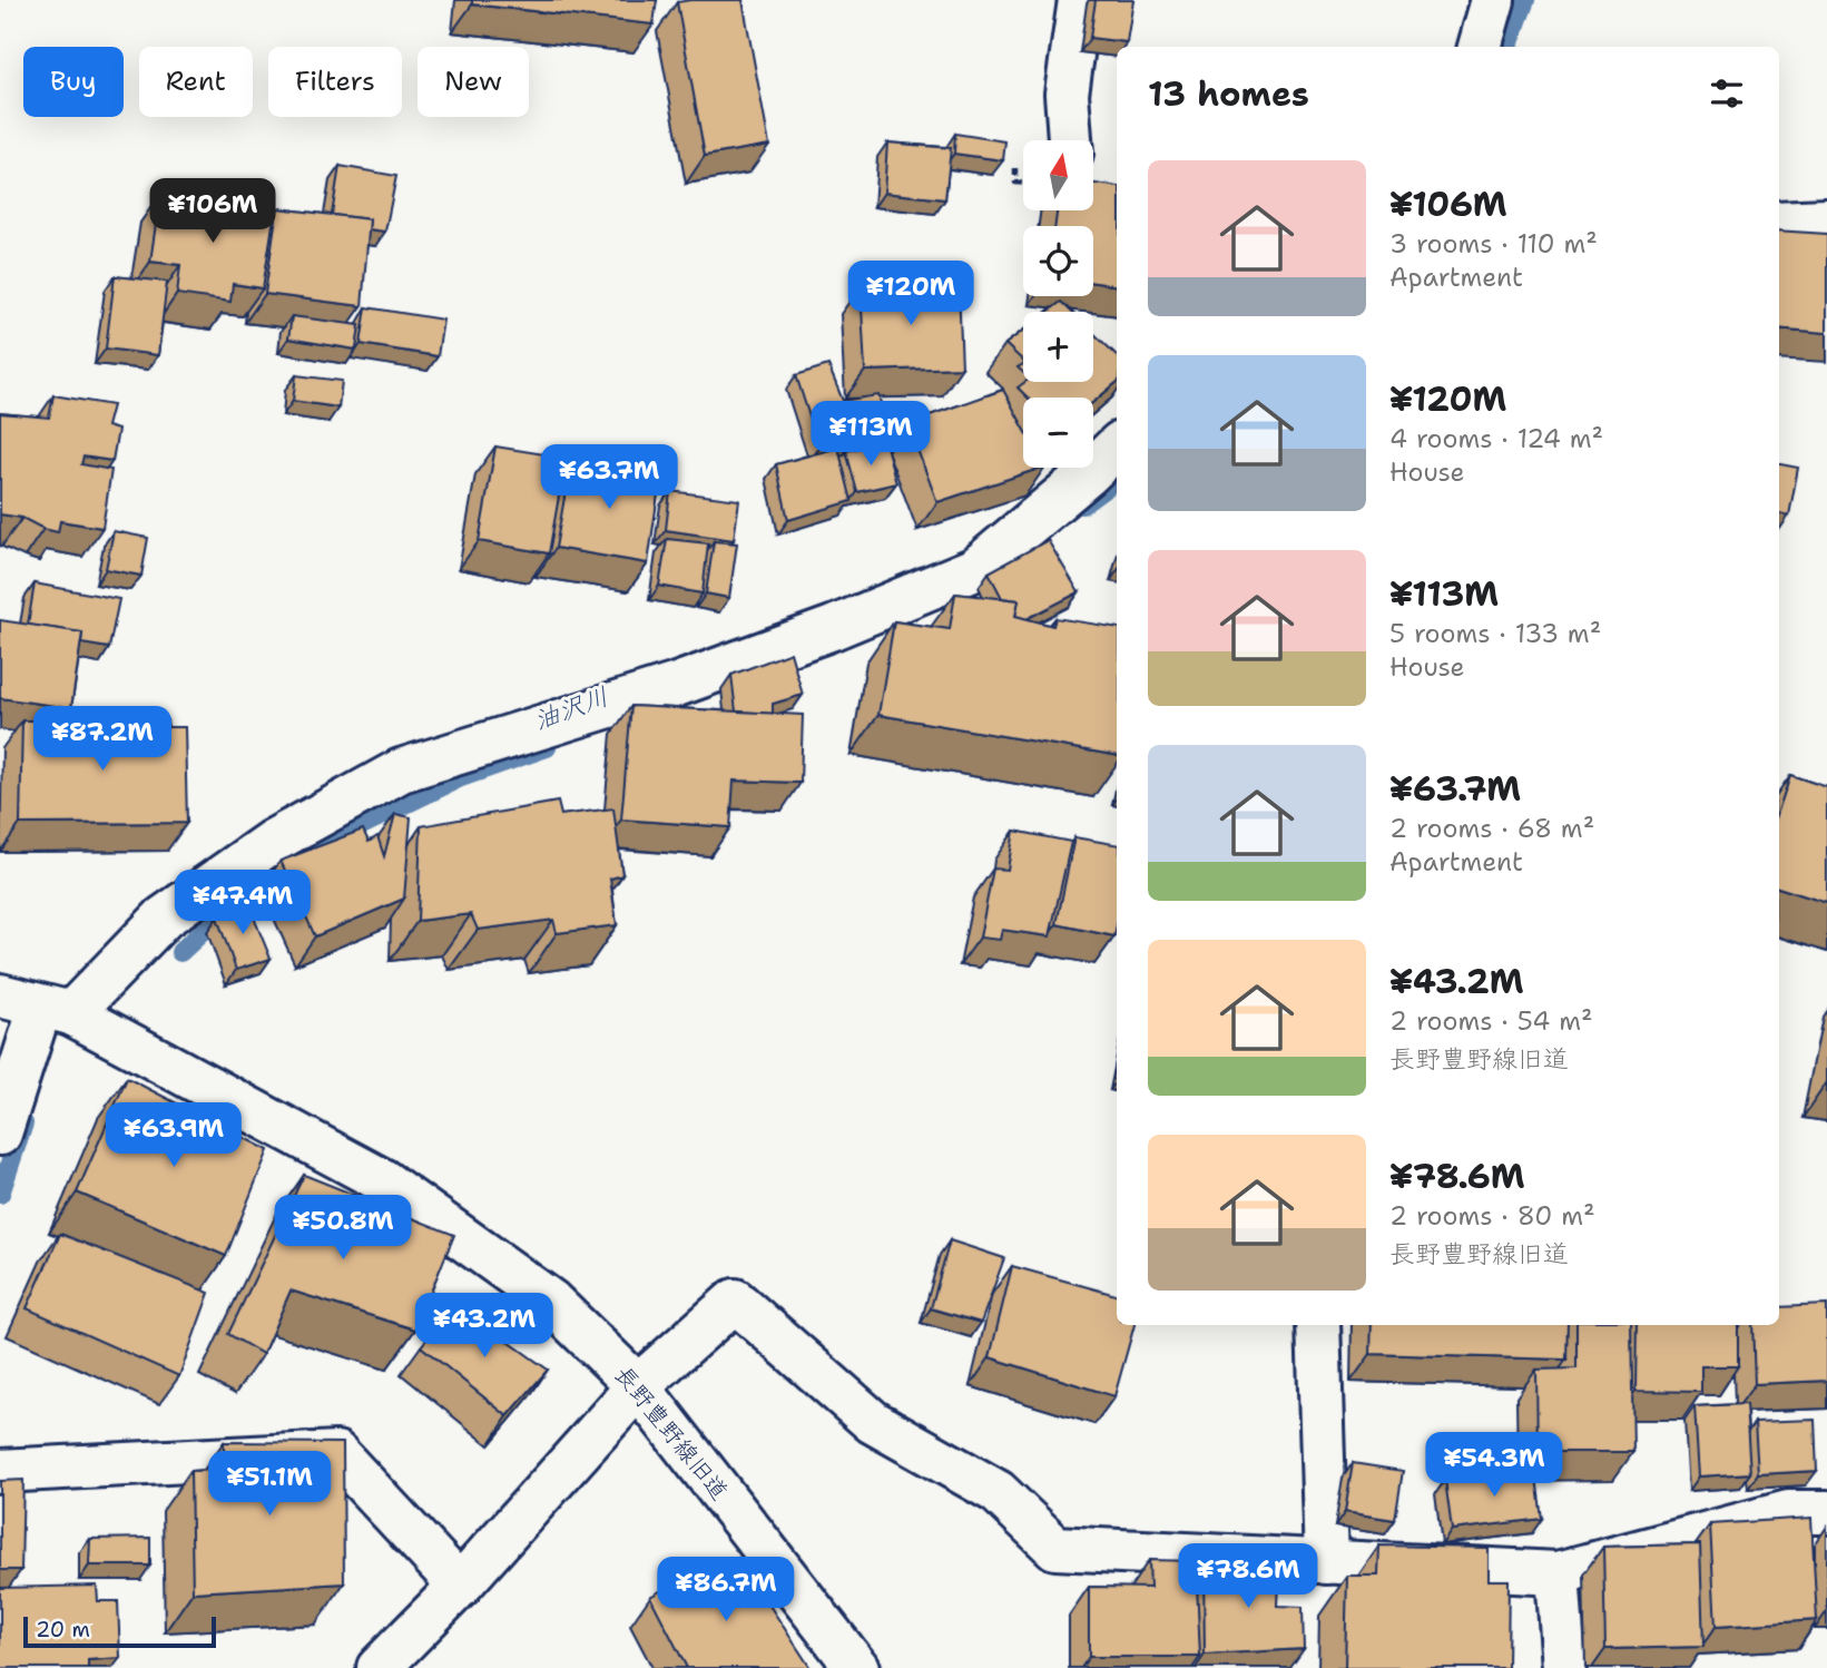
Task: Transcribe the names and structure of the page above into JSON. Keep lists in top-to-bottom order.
{
  "streets": {
    "street": ["長野豊野線旧道"]
  },
  "water": ["油沢川"],
  "scale_bar": "20 m",
  "north": "top",
  "page": {
    "chip": [
      "Buy",
      "Rent",
      "Filters",
      "New"
    ],
    "heading": "13 homes",
    "map_buttons": ["+", "−"],
    "list": [
      {
        "name": "¥106M",
        "note": "3 rooms · 110 m² · Apartment"
      },
      {
        "name": "¥120M",
        "note": "4 rooms · 124 m² · House"
      },
      {
        "name": "¥113M",
        "note": "5 rooms · 133 m² · House"
      },
      {
        "name": "¥63.7M",
        "note": "2 rooms · 68 m² · Apartment"
      },
      {
        "name": "¥43.2M",
        "note": "2 rooms · 54 m² · 長野豊野線旧道"
      },
      {
        "name": "¥78.6M",
        "note": "2 rooms · 80 m² · 長野豊野線旧道"
      }
    ],
    "price": [
      "¥106M",
      "¥120M",
      "¥113M",
      "¥63.7M",
      "¥87.2M",
      "¥47.4M",
      "¥63.9M",
      "¥50.8M",
      "¥43.2M",
      "¥54.3M",
      "¥51.1M",
      "¥78.6M",
      "¥86.7M"
    ],
    "scale": "20 m"
  }
}
